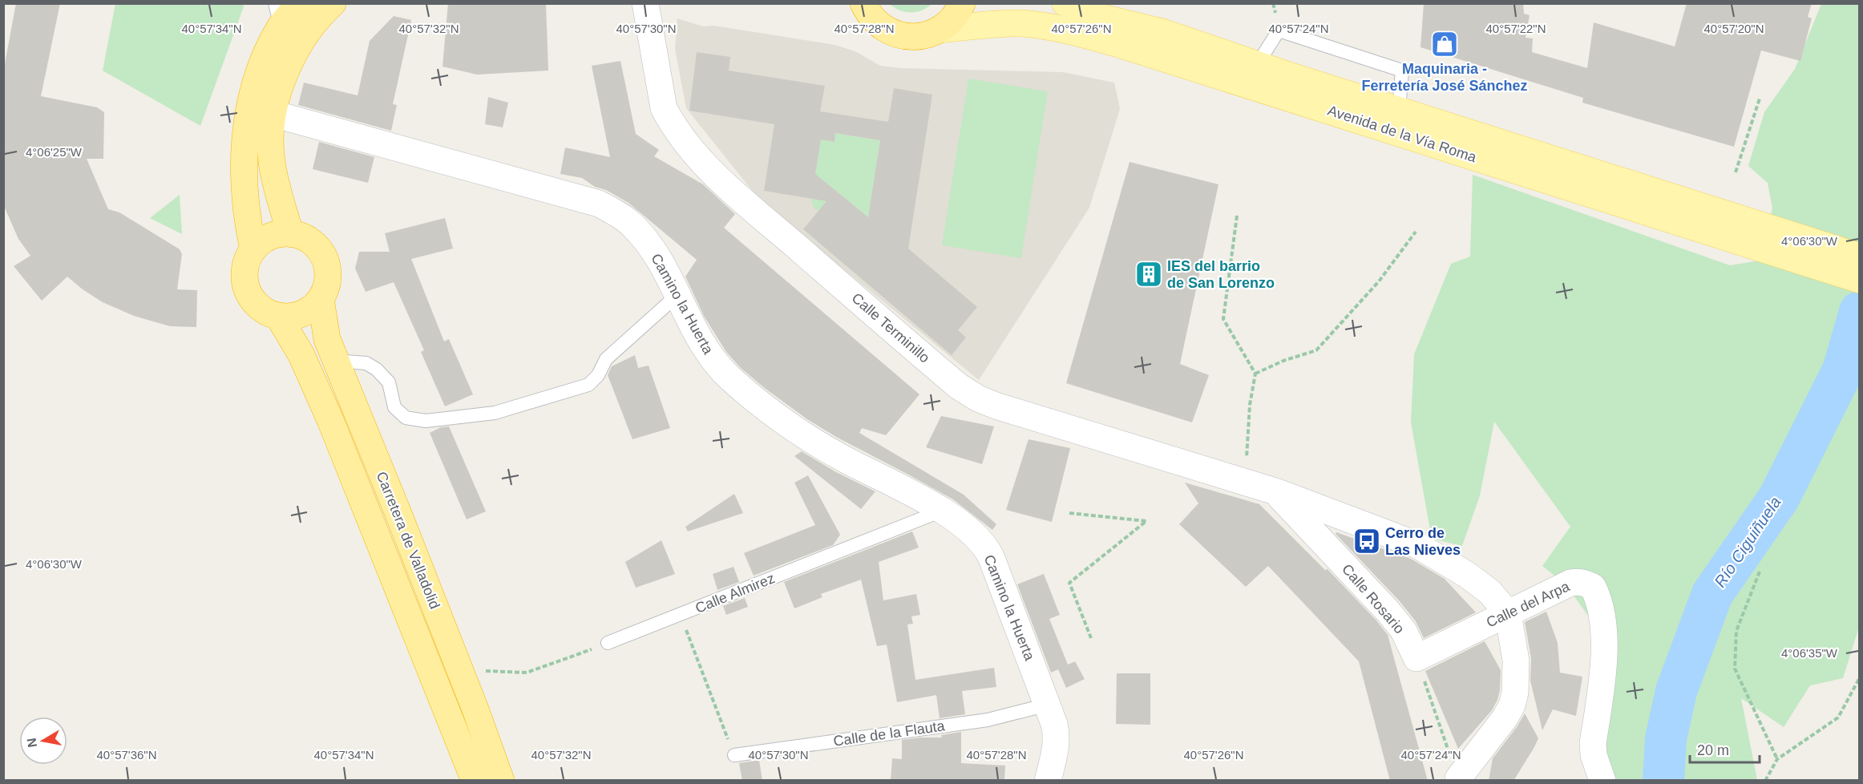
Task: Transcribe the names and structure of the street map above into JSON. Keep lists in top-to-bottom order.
{
  "streets": {
    "highway": ["Carretera de Valladolid"],
    "main road": ["Avenida de la Vía Roma"],
    "street": [
      "Camino la Huerta",
      "Calle Terminillo",
      "Calle Rosario",
      "Calle del Arpa"
    ],
    "lane": ["Calle Almirez", "Calle de la Flauta"]
  },
  "crossings": [
    ["Camino la Huerta", "Calle Almirez"],
    ["Camino la Huerta", "Calle de la Flauta"],
    ["Calle Terminillo", "Calle Rosario"],
    ["Calle Terminillo", "Calle del Arpa"],
    ["Calle Rosario", "Calle del Arpa"]
  ],
  "water": ["Río Ciguiñuela"],
  "places": {
    "shop": ["Maquinaria - Ferretería José Sánchez"],
    "building": ["IES del barrio de San Lorenzo"],
    "bus stop": ["Cerro de Las Nieves"]
  },
  "scale_bar": "20 m",
  "north": "left",
  "coordinates": [
    "40°57'34\"N",
    "40°57'32\"N",
    "40°57'30\"N",
    "40°57'28\"N",
    "40°57'26\"N",
    "40°57'24\"N",
    "40°57'22\"N",
    "40°57'20\"N",
    "4°06'25\"W",
    "4°06'30\"W",
    "4°06'35\"W",
    "40°57'36\"N"
  ]
}
